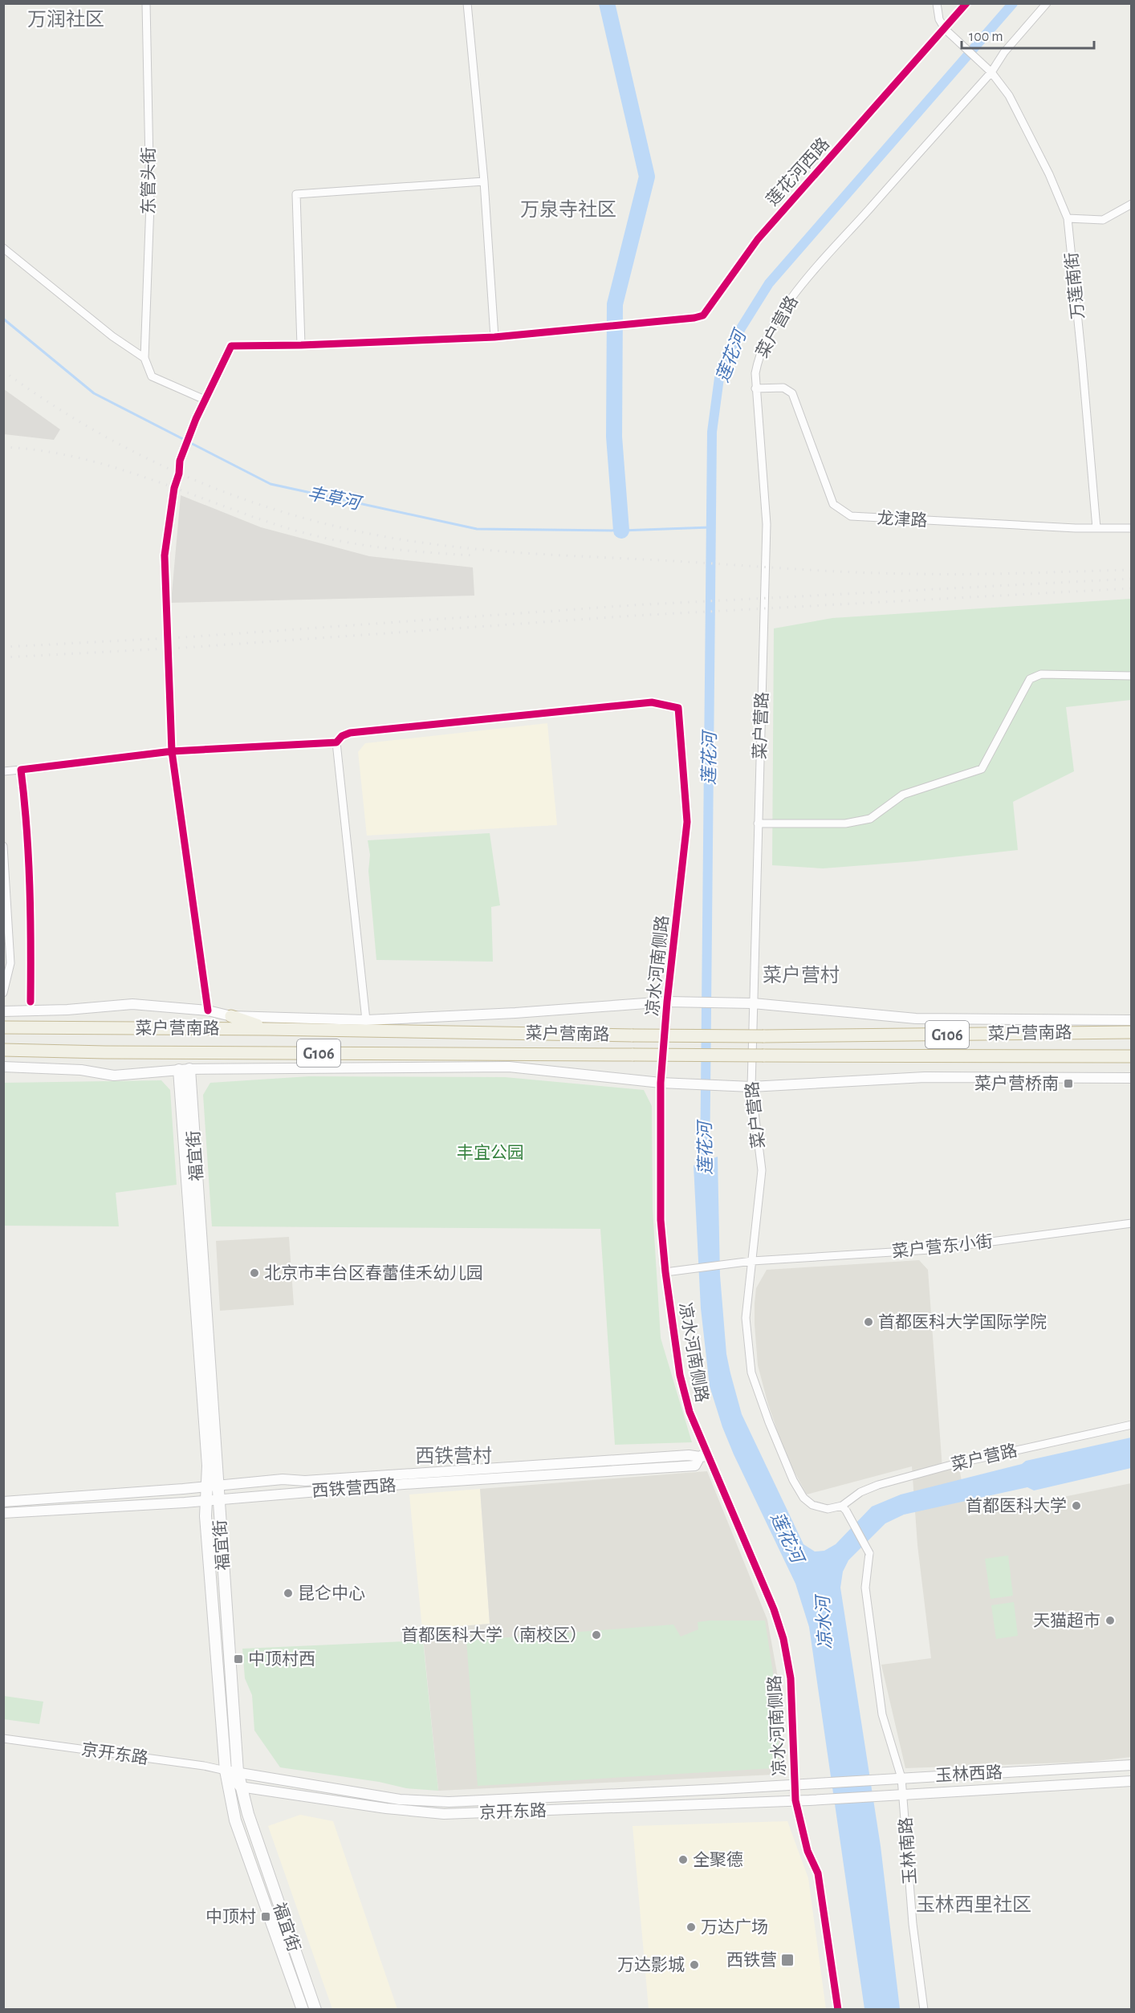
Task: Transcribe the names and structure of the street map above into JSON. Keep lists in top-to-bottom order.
{
  "streets": {
    "highway": ["菜户营南路", "G106"],
    "main road": ["福宜街"],
    "street": [
      "莲花河西路",
      "东管头街",
      "万莲南街",
      "菜户营路",
      "龙津路",
      "凉水河南侧路",
      "菜户营东小街",
      "西铁营西路",
      "京开东路",
      "玉林西路",
      "玉林南路"
    ]
  },
  "crossings": [
    ["莲花河西路", "万莲南街"],
    ["万莲南街", "菜户营路"],
    ["万莲南街", "龙津路"],
    ["菜户营路", "龙津路"],
    ["菜户营路", "菜户营南路"],
    ["菜户营路", "菜户营东小街"],
    ["菜户营路", "玉林南路"],
    ["凉水河南侧路", "菜户营南路"],
    ["凉水河南侧路", "菜户营东小街"],
    ["凉水河南侧路", "西铁营西路"],
    ["凉水河南侧路", "京开东路"],
    ["菜户营南路", "福宜街"],
    ["福宜街", "西铁营西路"],
    ["福宜街", "京开东路"],
    ["京开东路", "玉林西路"],
    ["玉林西路", "玉林南路"]
  ],
  "districts": [
    "万润社区",
    "万泉寺社区",
    "菜户营村",
    "西铁营村",
    "玉林西里社区"
  ],
  "water": ["莲花河", "丰草河", "凉水河"],
  "parks": ["丰宜公园"],
  "places": {
    "transit": [
      "菜户营桥南",
      "中顶村西",
      "中顶村",
      "西铁营"
    ],
    "other": [
      "北京市丰台区春蕾佳禾幼儿园",
      "首都医科大学国际学院",
      "首都医科大学",
      "昆仑中心",
      "天猫超市",
      "首都医科大学（南校区）",
      "全聚德",
      "万达广场",
      "万达影城"
    ]
  },
  "scale_bar": "100 m"
}
